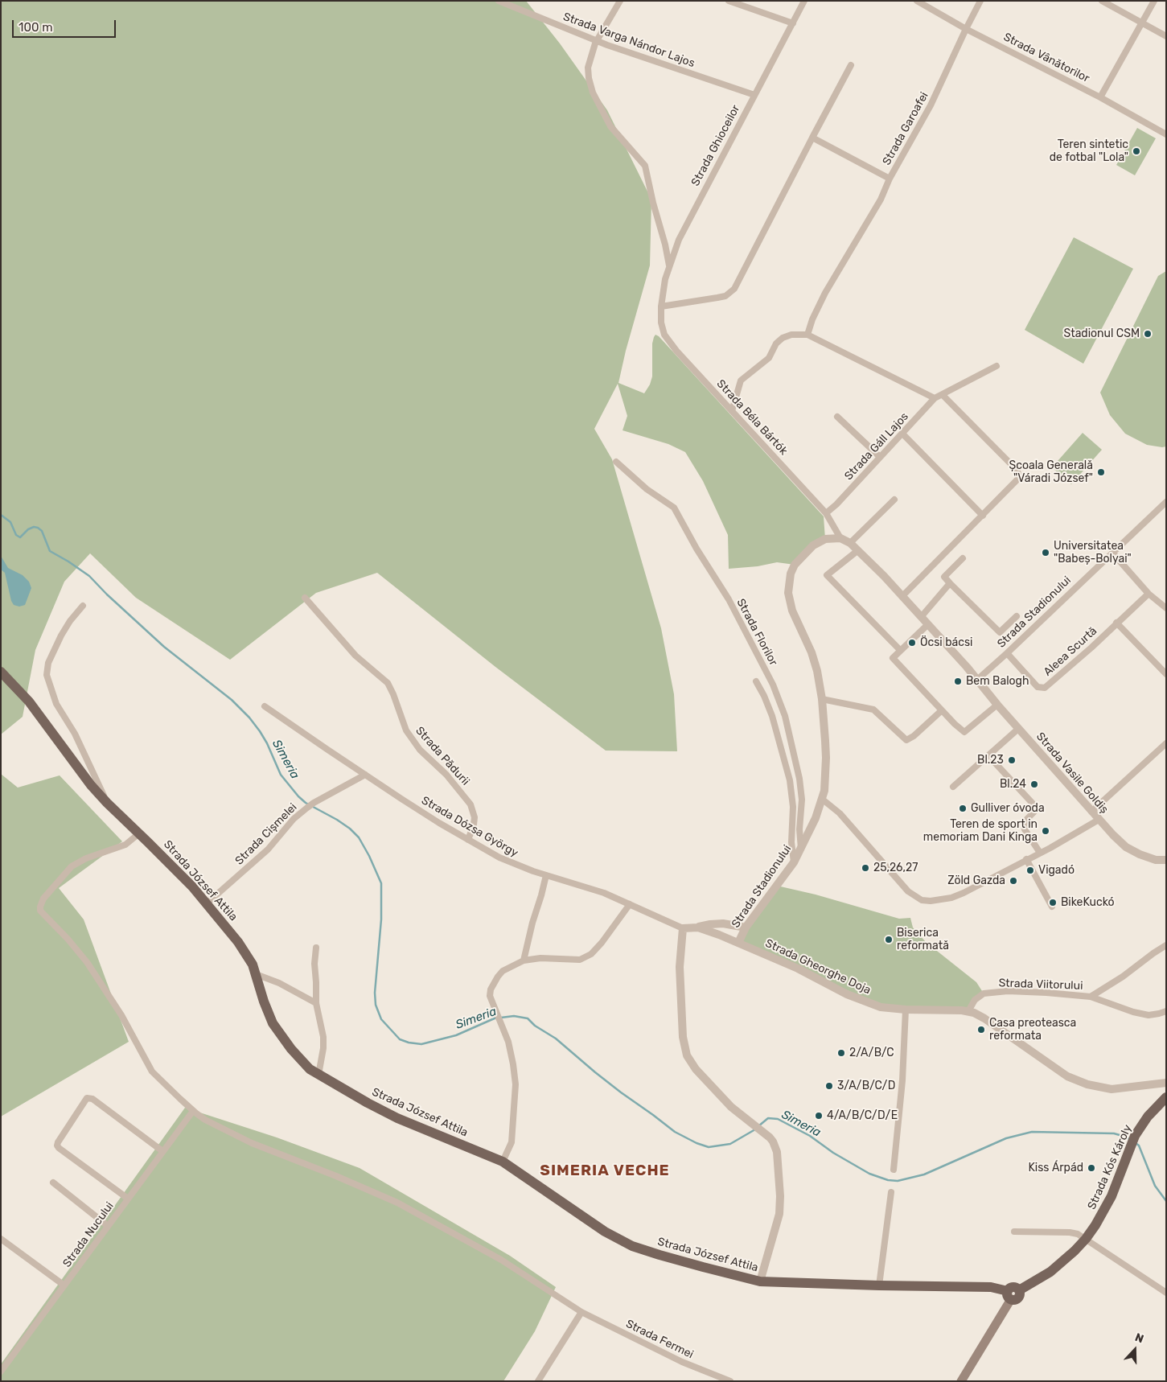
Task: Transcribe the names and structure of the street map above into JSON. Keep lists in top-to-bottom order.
{
  "streets": {
    "main road": ["Strada József Attila", "Strada Kós Károly"],
    "street": [
      "Strada Varga Nándor Lajos",
      "Strada Vânătorilor",
      "Strada Garoafei",
      "Strada Ghioceilor",
      "Strada Béla Bártók",
      "Strada Gáll Lajos",
      "Strada Stadionului",
      "Strada Florilor",
      "Aleea Scurtă",
      "Strada Pădurii",
      "Strada Vasile Goldiș",
      "Strada Dózsa György",
      "Strada Cișmelei",
      "Strada Gheorghe Doja",
      "Strada Viitorului",
      "Strada Nucului",
      "Strada Fermei"
    ]
  },
  "crossings": [
    ["Strada Varga Nándor Lajos", "Strada Ghioceilor"],
    ["Strada Vânătorilor", "Strada Garoafei"],
    ["Strada Ghioceilor", "Strada Béla Bártók"],
    ["Strada Béla Bártók", "Strada Gáll Lajos"],
    ["Strada Béla Bártók", "Strada Stadionului"],
    ["Strada Stadionului", "Strada Florilor"],
    ["Strada Stadionului", "Aleea Scurtă"],
    ["Strada Stadionului", "Strada Vasile Goldiș"],
    ["Strada Stadionului", "Strada Gheorghe Doja"],
    ["Strada Pădurii", "Strada Dózsa György"],
    ["Strada Dózsa György", "Strada Cișmelei"],
    ["Strada Dózsa György", "Strada Gheorghe Doja"],
    ["Strada Cișmelei", "Strada József Attila"],
    ["Strada József Attila", "Strada Kós Károly"],
    ["Strada József Attila", "Strada Fermei"],
    ["Strada Gheorghe Doja", "Strada Viitorului"],
    ["Strada Nucului", "Strada Fermei"]
  ],
  "districts": ["SIMERIA VECHE"],
  "water": ["Simeria"],
  "places": [
    "Teren sintetic de fotbal \"Lola\"",
    "Stadionul CSM",
    "Școala Generală \"Váradi József\"",
    "Universitatea \"Babeș-Bolyai\"",
    "Öcsi bácsi",
    "Bem Balogh",
    "Bl.23",
    "Bl.24",
    "Gulliver óvoda",
    "Teren de sport in memoriam Dani Kinga",
    "25,26,27",
    "Vigadó",
    "Zöld Gazda",
    "BikeKuckó",
    "Biserica reformată",
    "Casa preoteasca reformata",
    "2/A/B/C",
    "3/A/B/C/D",
    "4/A/B/C/D/E",
    "Kiss Árpád"
  ],
  "scale_bar": "100 m",
  "north": "top"
}
